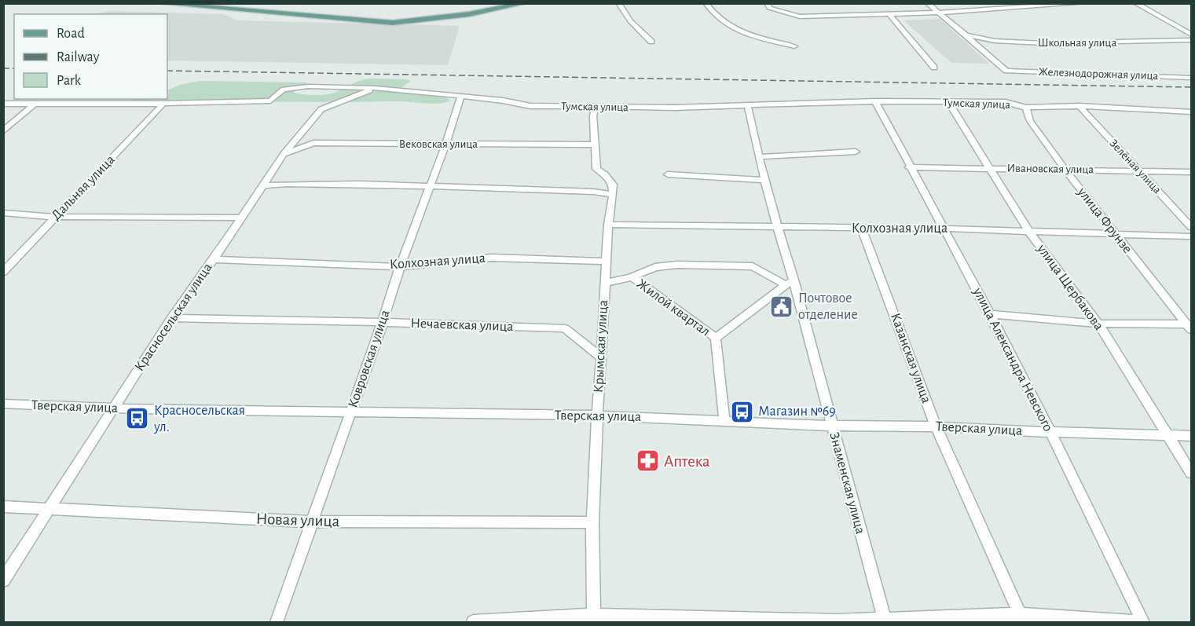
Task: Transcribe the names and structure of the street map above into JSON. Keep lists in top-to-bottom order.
{
  "streets": {
    "street": [
      "Школьная улица",
      "Железнодорожная улица",
      "Тумская улица",
      "Вековская улица",
      "Зелёная улица",
      "Ивановская улица",
      "Дальняя улица",
      "улица Фрунзе",
      "Колхозная улица",
      "улица Щербакова",
      "Жилой квартал",
      "Красносельская улица",
      "Нечаевская улица",
      "Крымская улица",
      "Казанская улица",
      "Ковровская улица",
      "улица Александра Невского",
      "Тверская улица",
      "Знаменская улица",
      "Новая улица"
    ]
  },
  "crossings": [
    ["Школьная улица", "Железнодорожная улица"],
    ["Тумская улица", "Зелёная улица"],
    ["Тумская улица", "Дальняя улица"],
    ["Тумская улица", "улица Фрунзе"],
    ["Тумская улица", "улица Щербакова"],
    ["Тумская улица", "Красносельская улица"],
    ["Тумская улица", "Ковровская улица"],
    ["Тумская улица", "улица Александра Невского"],
    ["Тумская улица", "Знаменская улица"],
    ["Вековская улица", "Красносельская улица"],
    ["Вековская улица", "Ковровская улица"],
    ["Зелёная улица", "Ивановская улица"],
    ["Ивановская улица", "улица Фрунзе"],
    ["Ивановская улица", "улица Щербакова"],
    ["Ивановская улица", "улица Александра Невского"],
    ["улица Фрунзе", "Колхозная улица"],
    ["Колхозная улица", "улица Щербакова"],
    ["Колхозная улица", "Красносельская улица"],
    ["Колхозная улица", "Крымская улица"],
    ["Колхозная улица", "Казанская улица"],
    ["Колхозная улица", "Ковровская улица"],
    ["Колхозная улица", "улица Александра Невского"],
    ["Колхозная улица", "Знаменская улица"],
    ["улица Щербакова", "Тверская улица"],
    ["Жилой квартал", "Тверская улица"],
    ["Жилой квартал", "Знаменская улица"],
    ["Красносельская улица", "Нечаевская улица"],
    ["Красносельская улица", "Тверская улица"],
    ["Красносельская улица", "Новая улица"],
    ["Нечаевская улица", "Крымская улица"],
    ["Нечаевская улица", "Ковровская улица"],
    ["Крымская улица", "Тверская улица"],
    ["Крымская улица", "Новая улица"],
    ["Казанская улица", "Тверская улица"],
    ["Ковровская улица", "Тверская улица"],
    ["Ковровская улица", "Новая улица"],
    ["улица Александра Невского", "Тверская улица"],
    ["Тверская улица", "Знаменская улица"]
  ],
  "places": {
    "public building": ["Почтовое отделение"],
    "bus stop": ["Магазин №69", "Красносельская ул."],
    "pharmacy": ["Аптека"]
  },
  "legend": ["Road", "Railway", "Park"]
}
